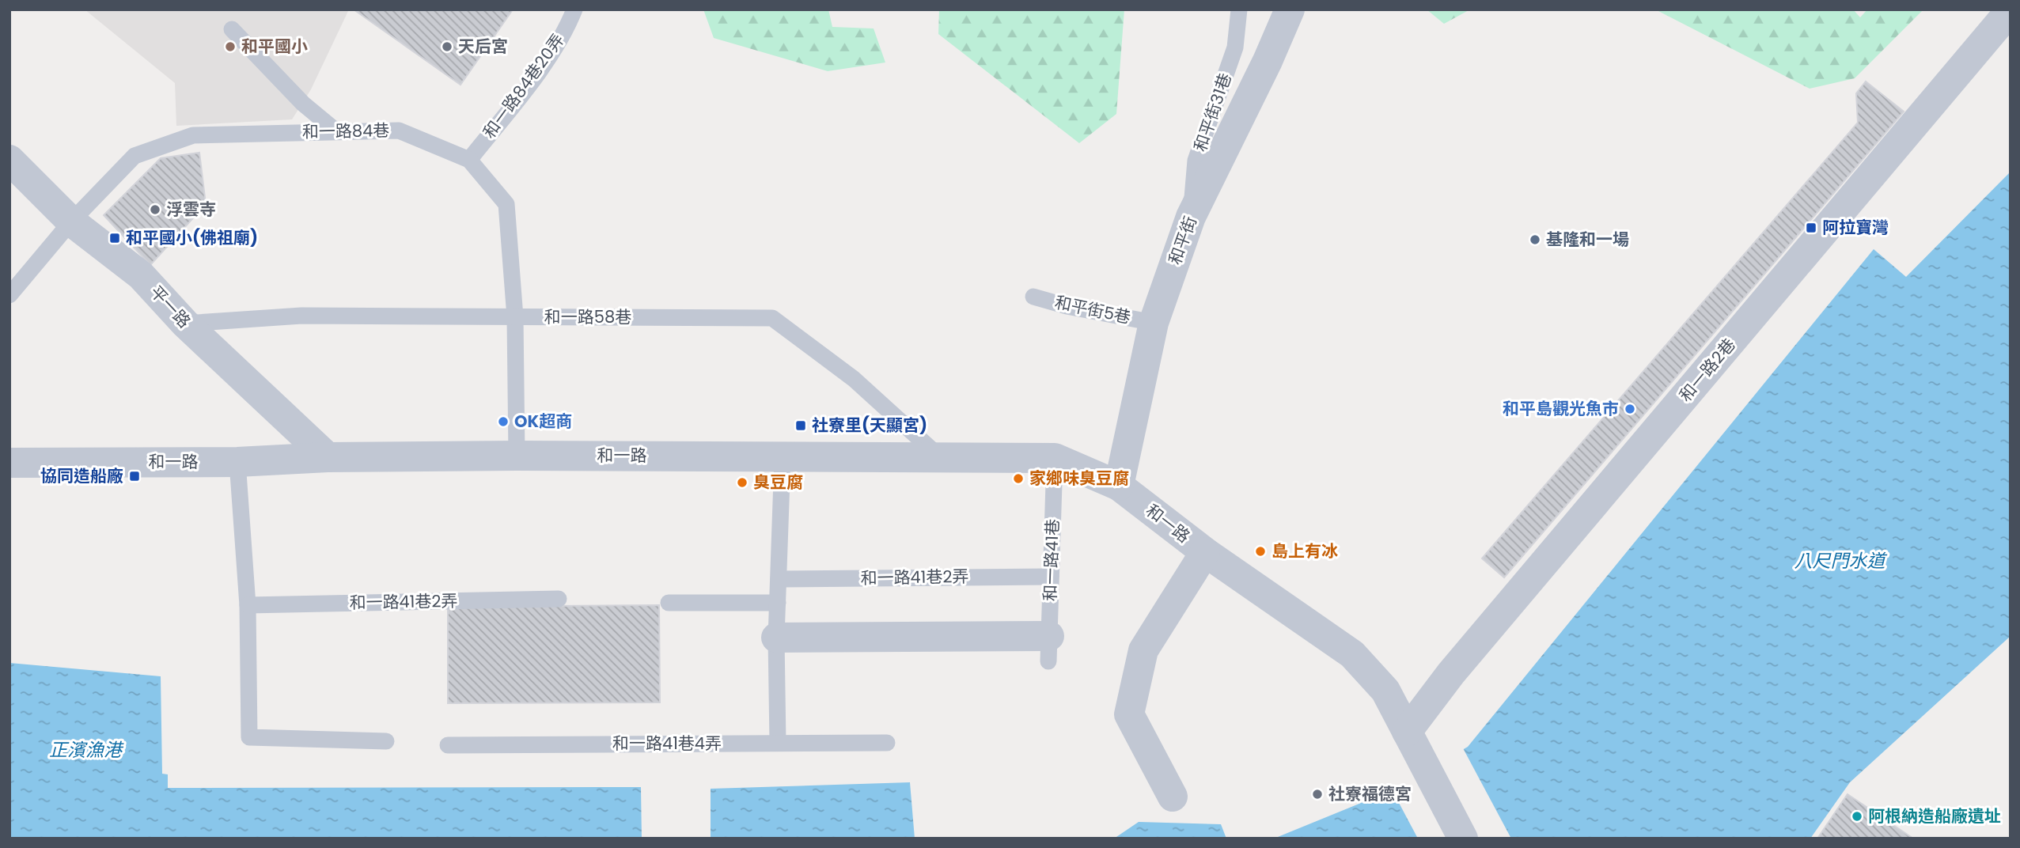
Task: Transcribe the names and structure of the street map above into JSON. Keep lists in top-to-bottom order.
{
  "streets": {
    "street": [
      "和平街",
      "平一路",
      "和一路2巷",
      "和一路"
    ],
    "lane": [
      "和一路84巷20弄",
      "和平街31巷",
      "和一路84巷",
      "和平街5巷",
      "和一路58巷",
      "和一路41巷",
      "和一路41巷2弄",
      "和一路41巷4弄"
    ]
  },
  "crossings": [
    ["和一路84巷20弄", "和一路84巷"],
    ["和平街31巷", "和平街"],
    ["和一路84巷", "平一路"],
    ["和一路84巷", "和一路58巷"],
    ["和一路84巷", "和一路"],
    ["和平街", "和平街5巷"],
    ["和平街", "和一路"],
    ["平一路", "和一路58巷"],
    ["平一路", "和一路"],
    ["和一路58巷", "和一路"],
    ["和一路2巷", "和一路"],
    ["和一路", "和一路41巷"],
    ["和一路41巷", "和一路41巷2弄"]
  ],
  "water": ["八尺門水道", "正濱漁港"],
  "places": {
    "other": [
      "和平國小",
      "天后宮",
      "浮雲寺",
      "基隆和一場",
      "和平島觀光魚市",
      "OK超商",
      "家鄉味臭豆腐",
      "臭豆腐",
      "島上有冰",
      "社寮福德宮",
      "阿根納造船廠遺址"
    ],
    "transit": [
      "阿拉寶灣",
      "和平國小(佛祖廟)",
      "社寮里(天顯宮)",
      "協同造船廠"
    ]
  }
}
